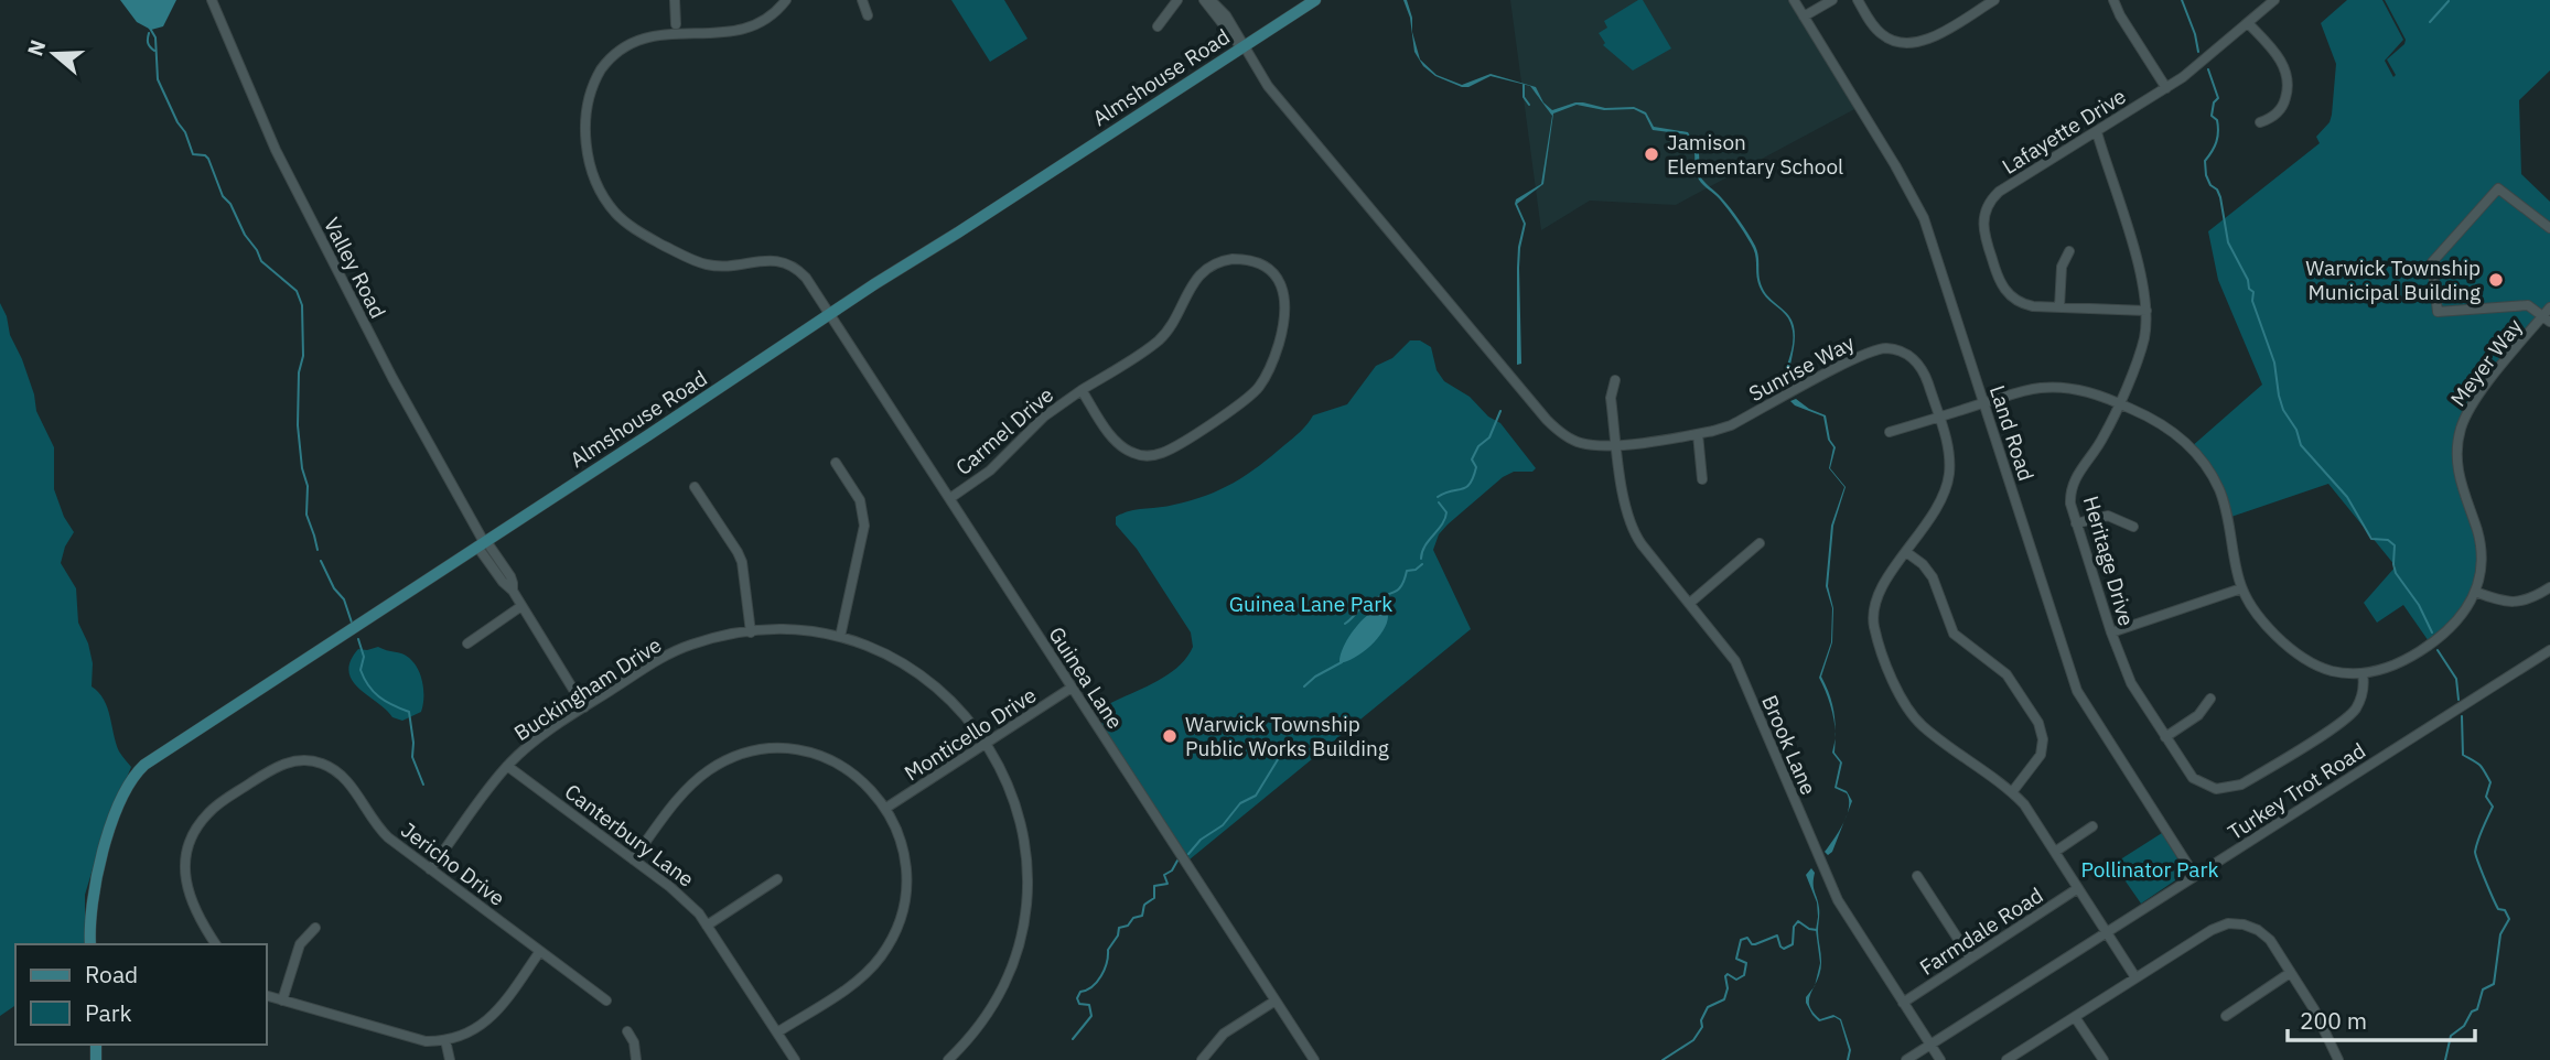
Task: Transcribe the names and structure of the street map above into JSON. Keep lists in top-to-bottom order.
{
  "streets": {
    "main road": ["Almshouse Road"],
    "street": [
      "Lafayette Drive",
      "Valley Road",
      "Meyer Way",
      "Sunrise Way",
      "Carmel Drive",
      "Land Road",
      "Heritage Drive",
      "Guinea Lane",
      "Buckingham Drive",
      "Monticello Drive",
      "Brook Lane",
      "Turkey Trot Road",
      "Canterbury Lane",
      "Jericho Drive",
      "Farmdale Road"
    ]
  },
  "crossings": [
    ["Almshouse Road", "Valley Road"],
    ["Almshouse Road", "Sunrise Way"],
    ["Almshouse Road", "Guinea Lane"],
    ["Lafayette Drive", "Heritage Drive"],
    ["Valley Road", "Buckingham Drive"],
    ["Meyer Way", "Sunrise Way"],
    ["Meyer Way", "Land Road"],
    ["Meyer Way", "Heritage Drive"],
    ["Sunrise Way", "Brook Lane"],
    ["Sunrise Way", "Turkey Trot Road"],
    ["Sunrise Way", "Farmdale Road"],
    ["Carmel Drive", "Guinea Lane"],
    ["Land Road", "Turkey Trot Road"],
    ["Guinea Lane", "Monticello Drive"],
    ["Buckingham Drive", "Monticello Drive"],
    ["Buckingham Drive", "Canterbury Lane"],
    ["Buckingham Drive", "Jericho Drive"],
    ["Monticello Drive", "Canterbury Lane"],
    ["Brook Lane", "Turkey Trot Road"],
    ["Brook Lane", "Farmdale Road"]
  ],
  "parks": ["Guinea Lane Park", "Pollinator Park"],
  "places": ["Jamison Elementary School", "Warwick Township Municipal Building", "Warwick Township Public Works Building"],
  "legend": ["Road", "Park"],
  "scale_bar": "200 m",
  "north": "left"
}
